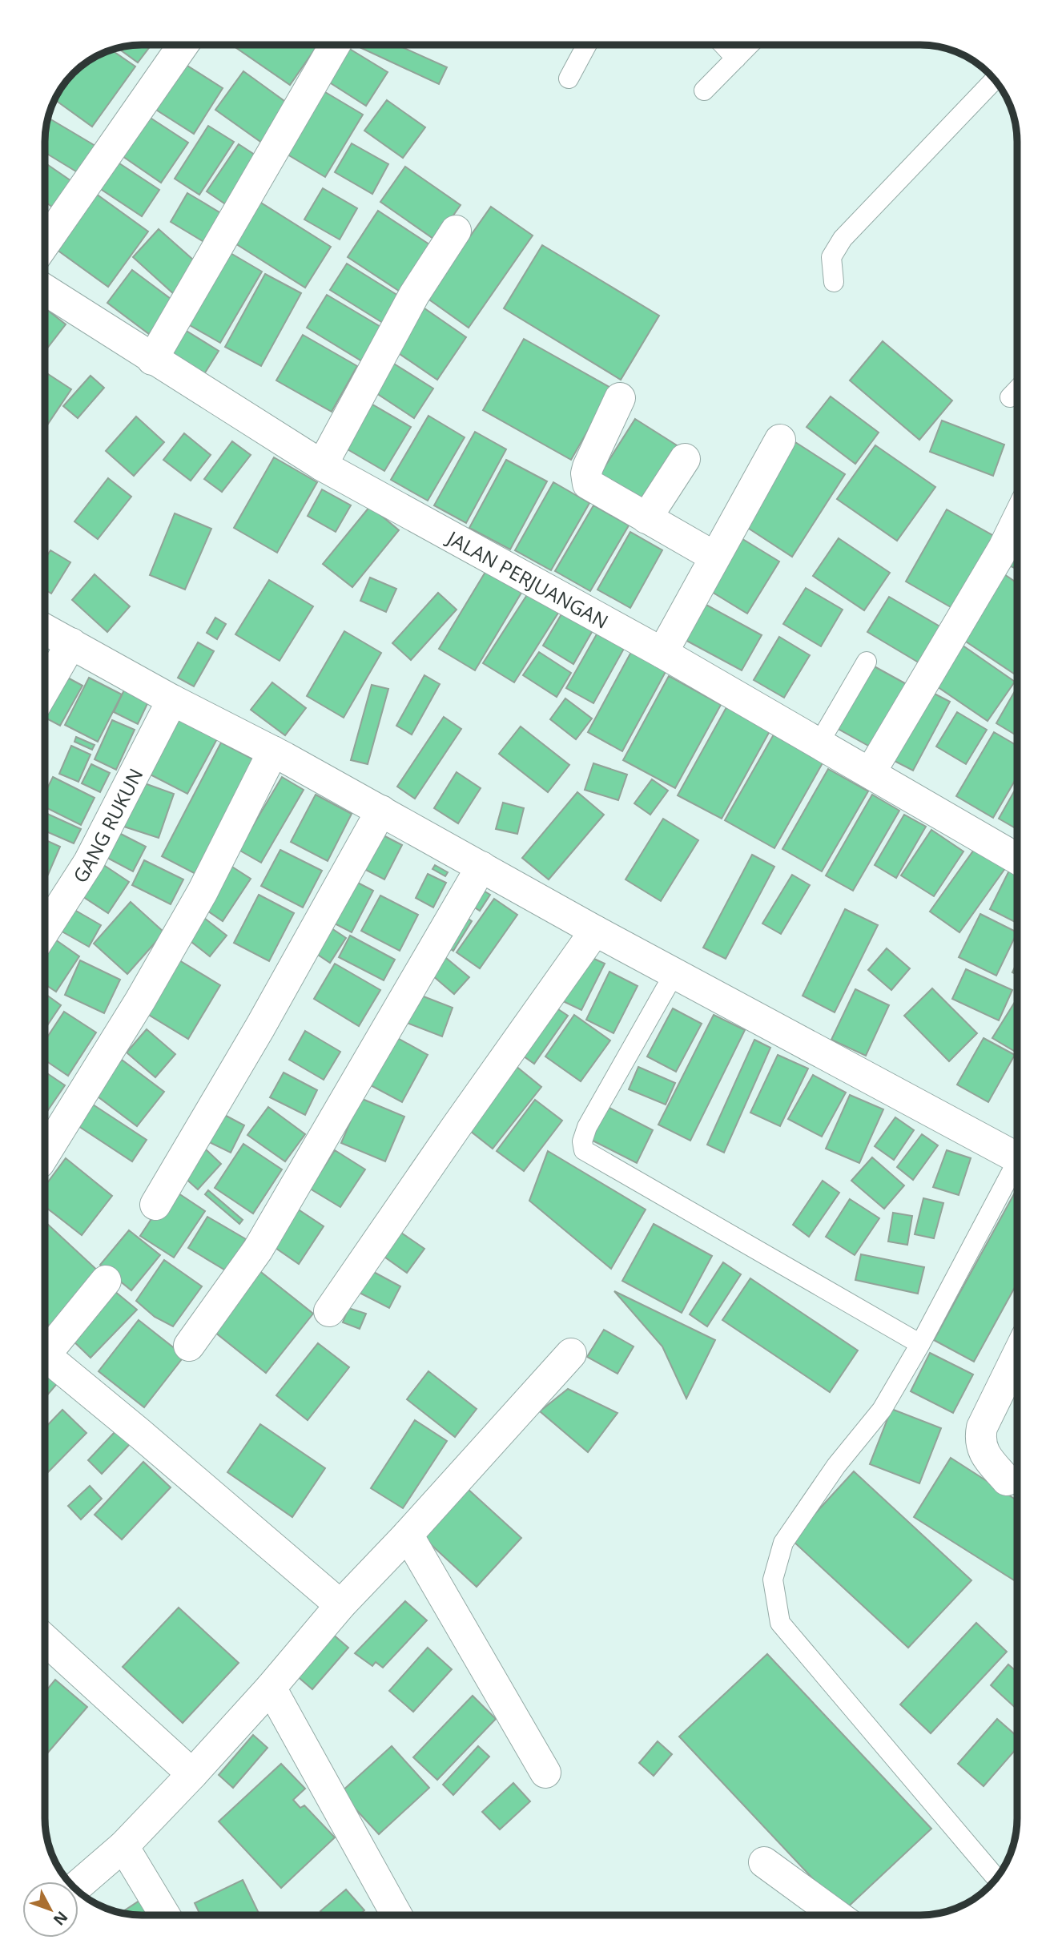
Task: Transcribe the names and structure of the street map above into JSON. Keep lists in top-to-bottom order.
{
  "streets": {
    "street": ["JALAN PERJUANGAN", "GANG RUKUN"]
  },
  "north": "bottom right"
}
